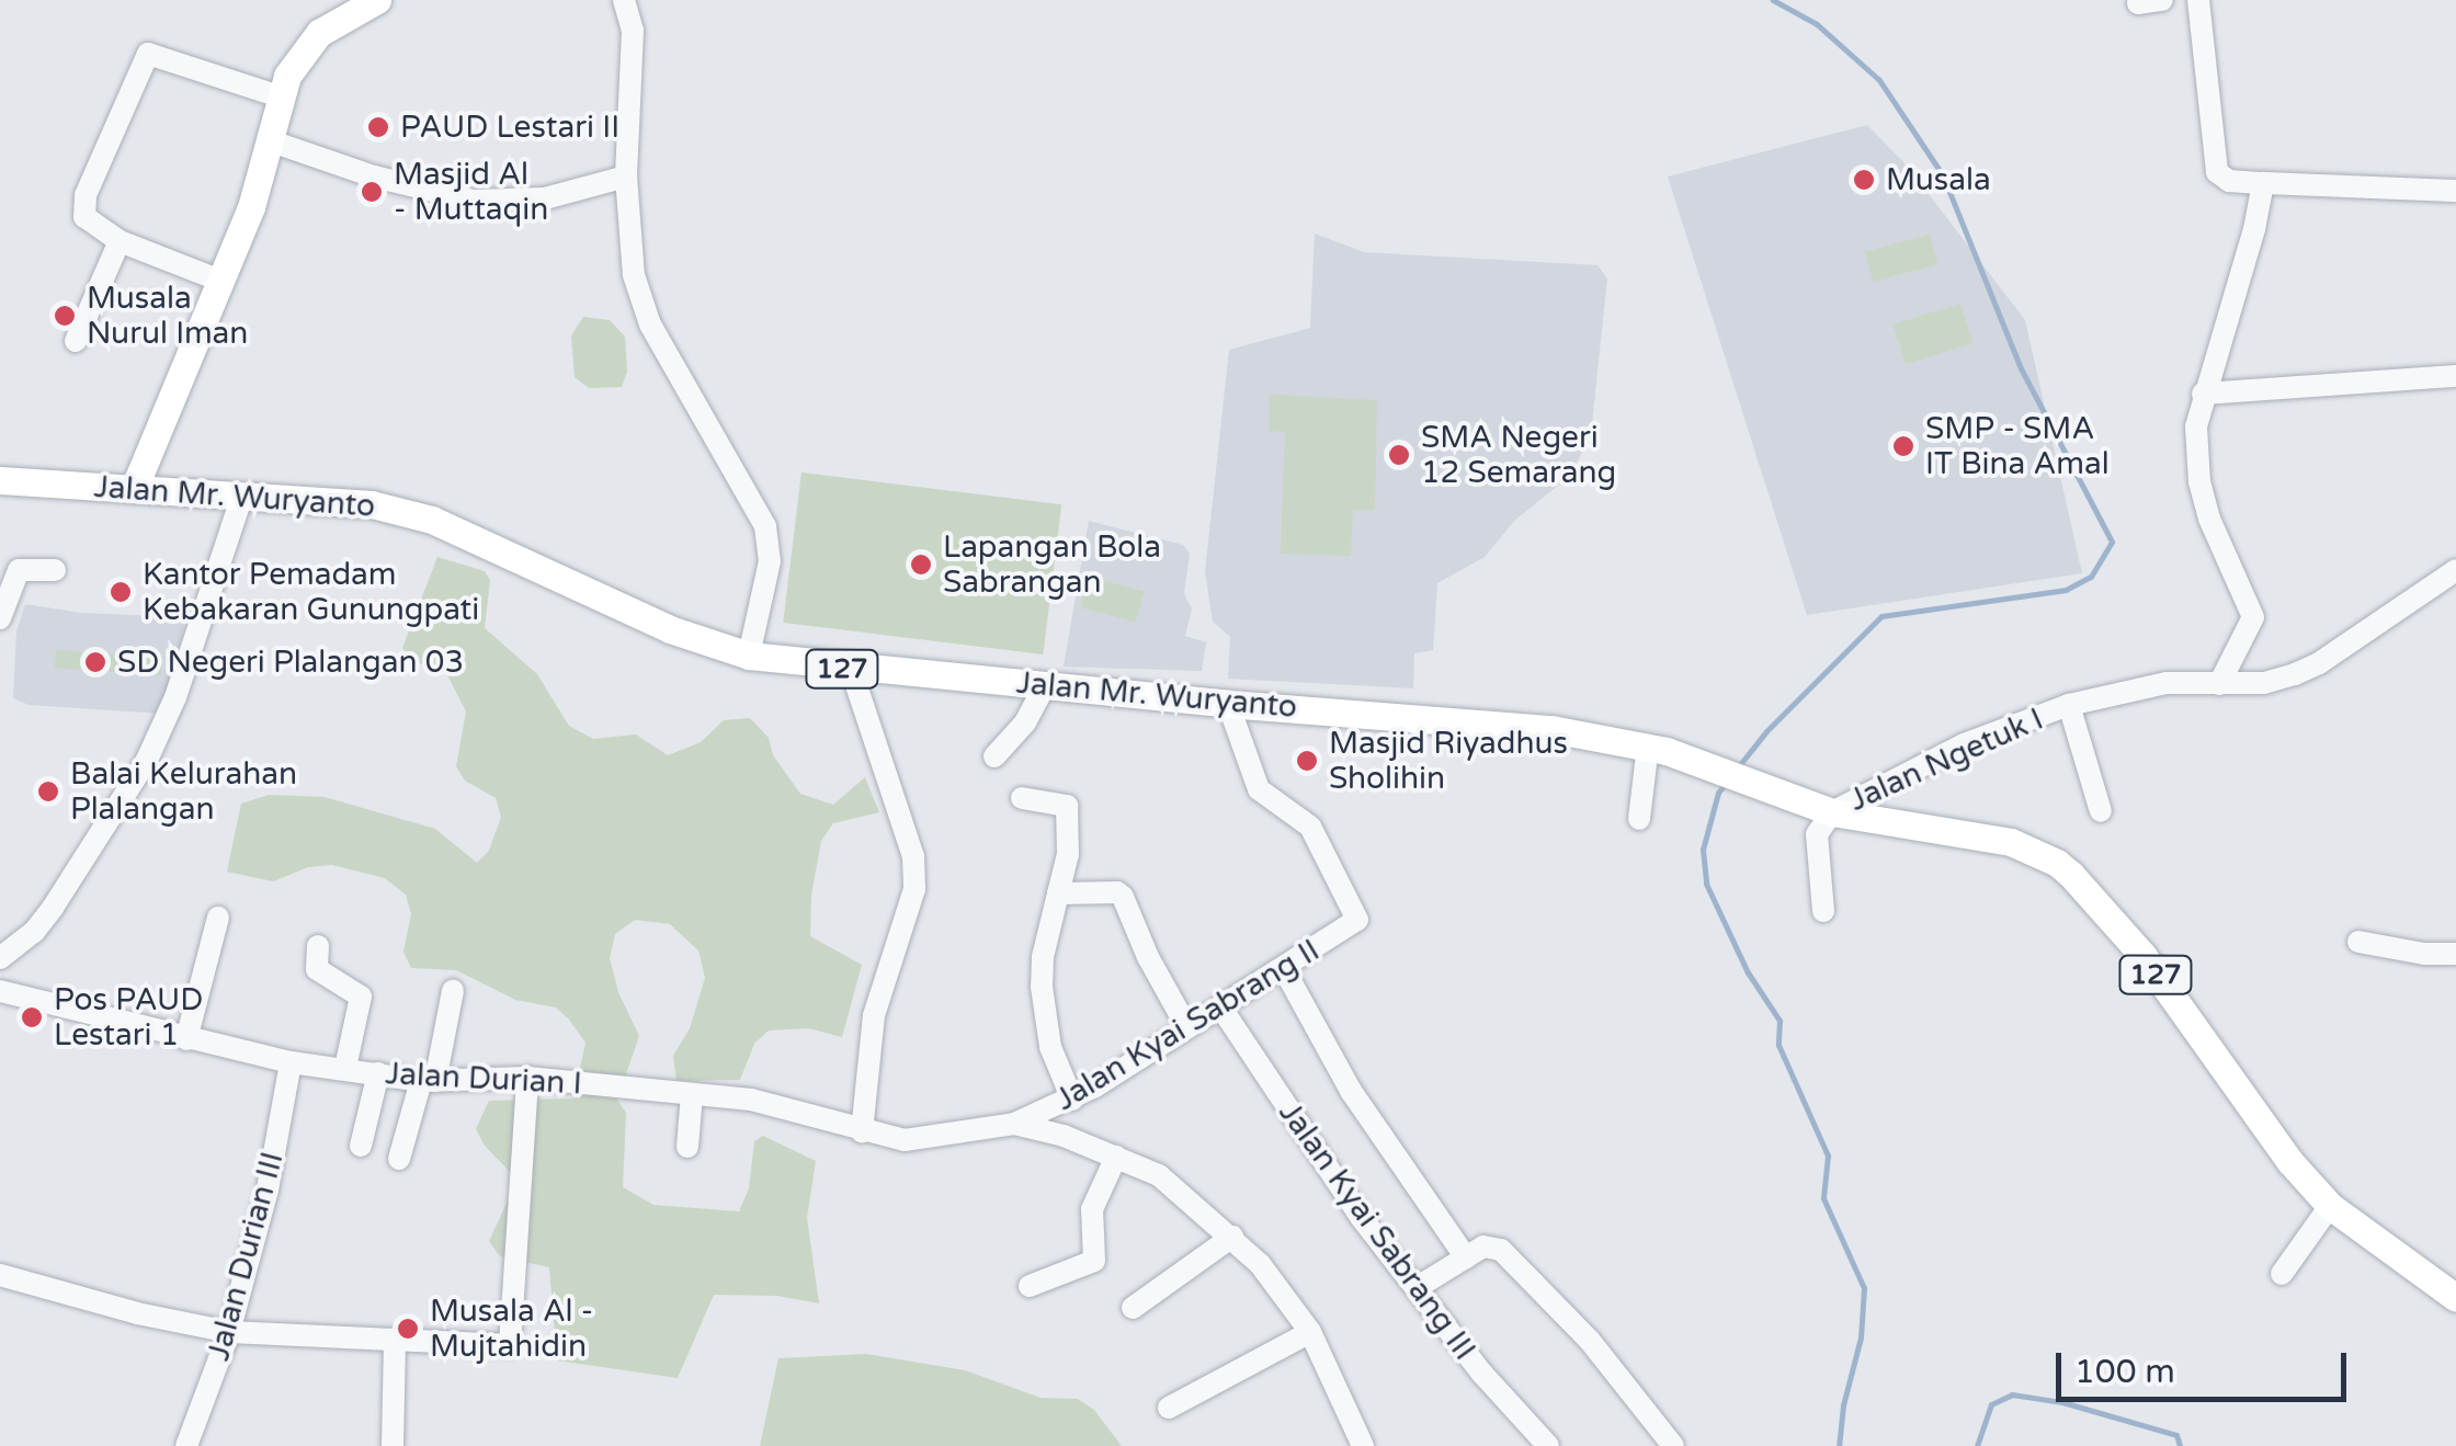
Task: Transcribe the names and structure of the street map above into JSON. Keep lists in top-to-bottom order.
{
  "streets": {
    "main road": ["Jalan Mr. Wuryanto", "127"],
    "street": [
      "Jalan Ngetuk I",
      "Jalan Kyai Sabrang II",
      "Jalan Durian I",
      "Jalan Kyai Sabrang III",
      "Jalan Durian III"
    ]
  },
  "crossings": [
    ["Jalan Mr. Wuryanto", "Jalan Ngetuk I"],
    ["Jalan Mr. Wuryanto", "Jalan Kyai Sabrang II"],
    ["Jalan Kyai Sabrang II", "Jalan Durian I"],
    ["Jalan Kyai Sabrang II", "Jalan Kyai Sabrang III"],
    ["Jalan Durian I", "Jalan Durian III"]
  ],
  "places": [
    "PAUD Lestari II",
    "Musala",
    "Masjid Al - Muttaqin",
    "Musala Nurul Iman",
    "SMP - SMA IT Bina Amal",
    "SMA Negeri 12 Semarang",
    "Lapangan Bola Sabrangan",
    "Kantor Pemadam Kebakaran Gunungpati",
    "SD Negeri Plalangan 03",
    "Masjid Riyadhus Sholihin",
    "Balai Kelurahan Plalangan",
    "Pos PAUD Lestari 1",
    "Musala Al - Mujtahidin"
  ],
  "scale_bar": "100 m"
}
